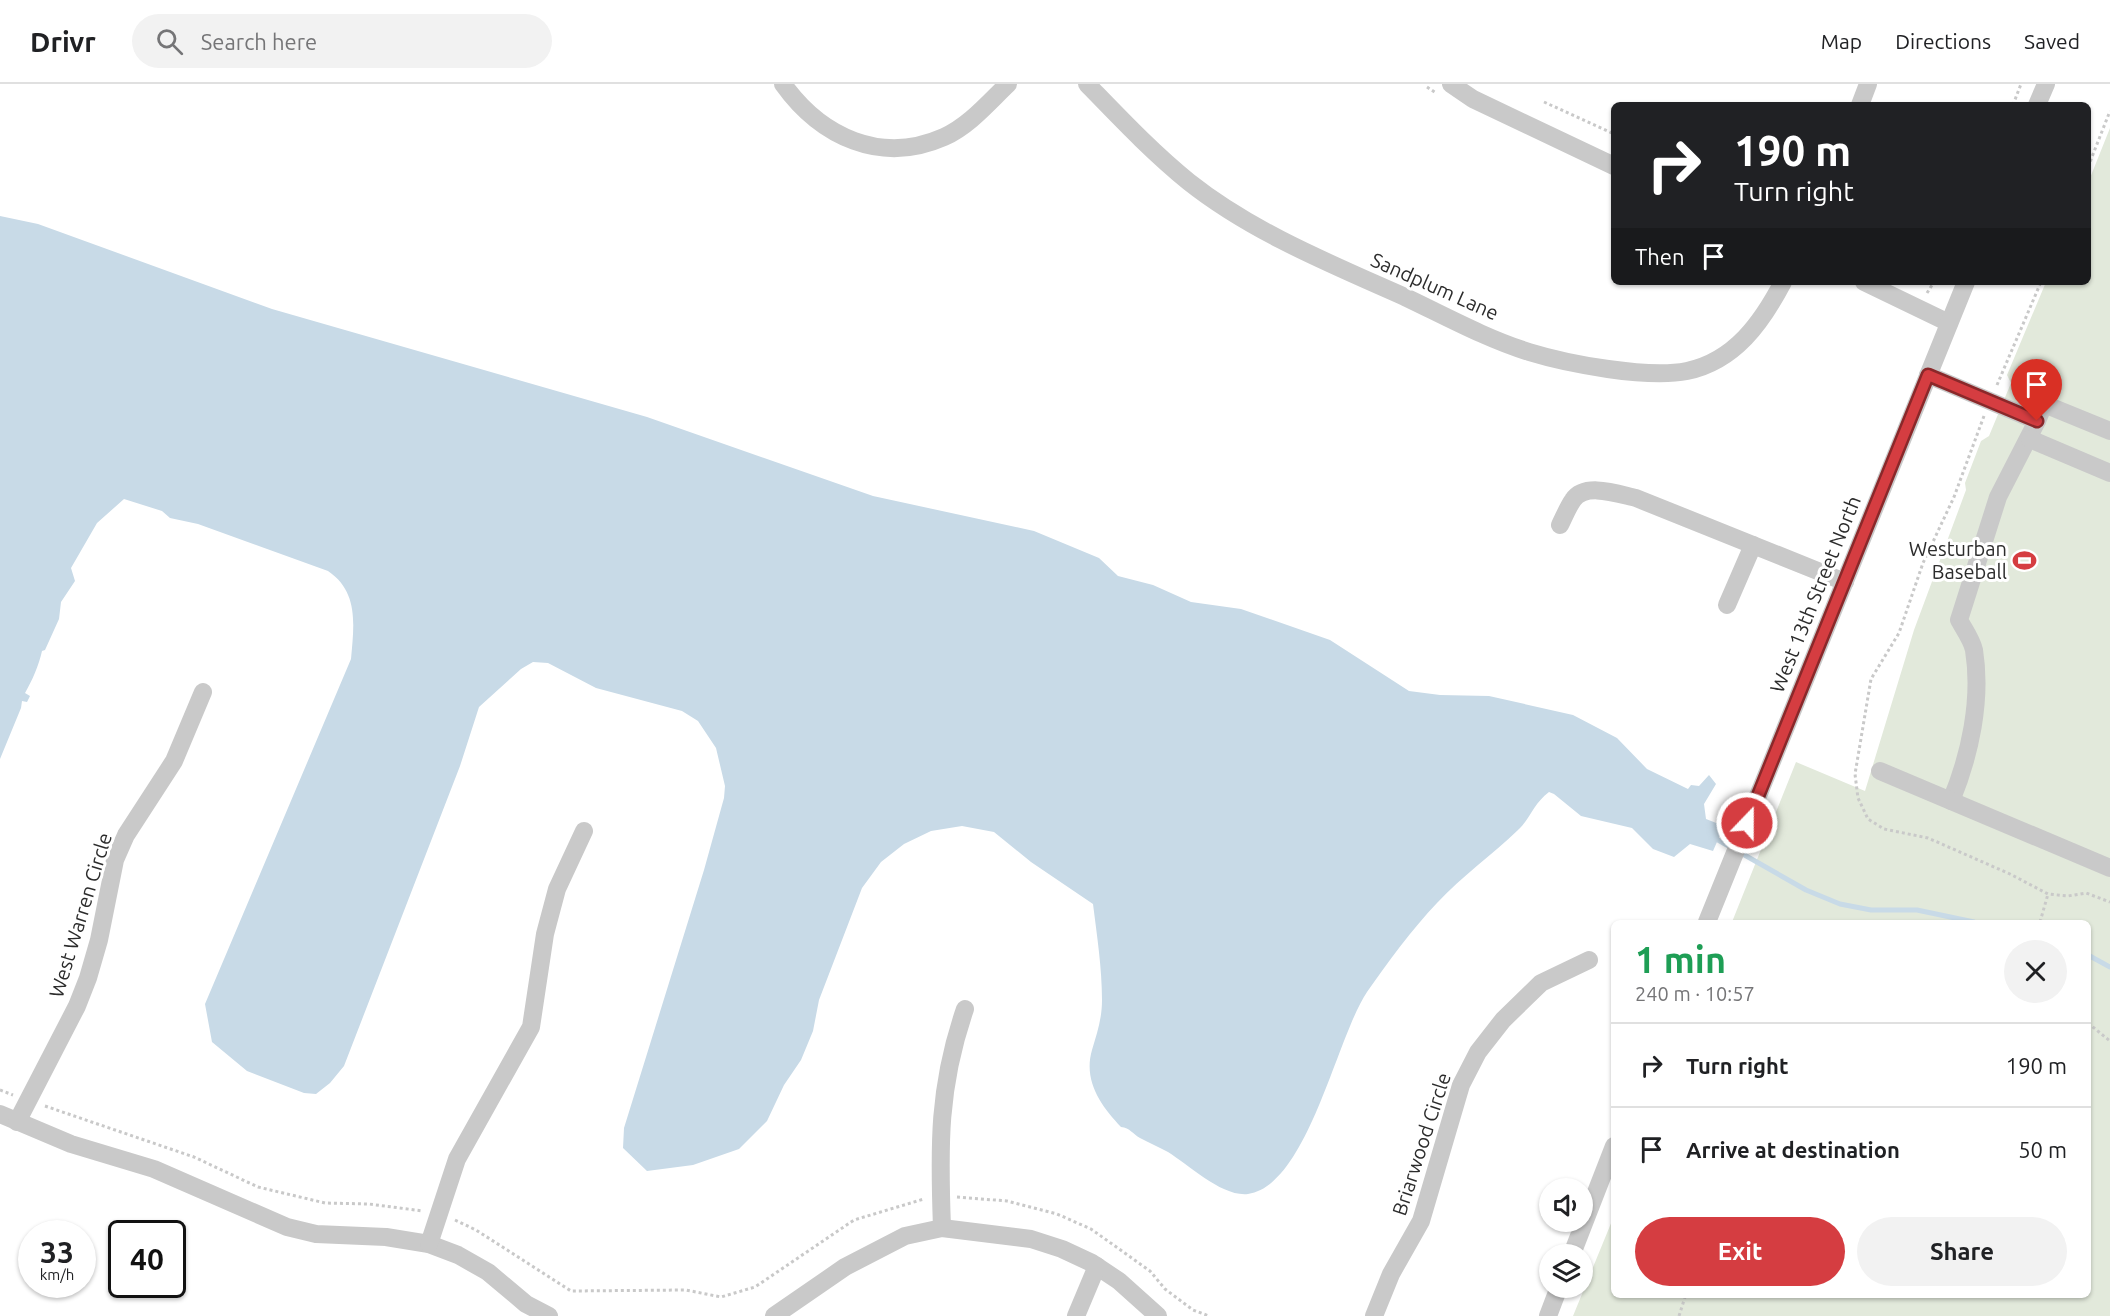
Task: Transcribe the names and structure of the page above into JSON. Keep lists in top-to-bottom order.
{
  "streets": {
    "street": [
      "Sandplum Lane",
      "West 13th Street North",
      "West Warren Circle",
      "Briarwood Circle"
    ]
  },
  "places": {
    "sports": ["Westurban Baseball"]
  },
  "page": {
    "header": "Drivr",
    "search": "Search here",
    "nav": ["Map", "Directions", "Saved"],
    "turn": ["190 m", "Turn right"],
    "then": "Then",
    "heading": ["1 min", "240 m · 10:57"],
    "list": [
      {
        "name": "Turn right",
        "value": "190 m"
      },
      {
        "name": "Arrive at destination",
        "value": "50 m"
      }
    ],
    "buttons": ["Exit", "Share"],
    "speed": "33 km/h",
    "limit": "40"
  }
}
